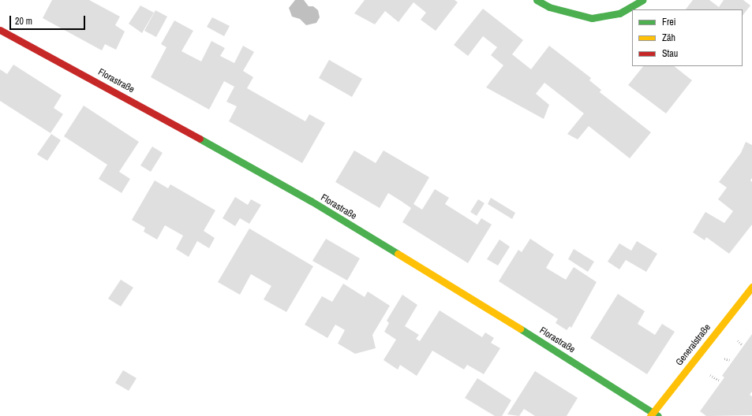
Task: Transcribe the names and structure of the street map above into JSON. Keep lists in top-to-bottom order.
{
  "streets": {
    "street": ["Florastraße", "Generalstraße"]
  },
  "crossings": [
    ["Florastraße", "Generalstraße"]
  ],
  "legend": ["Frei", "Zäh", "Stau"],
  "scale_bar": "20 m"
}
